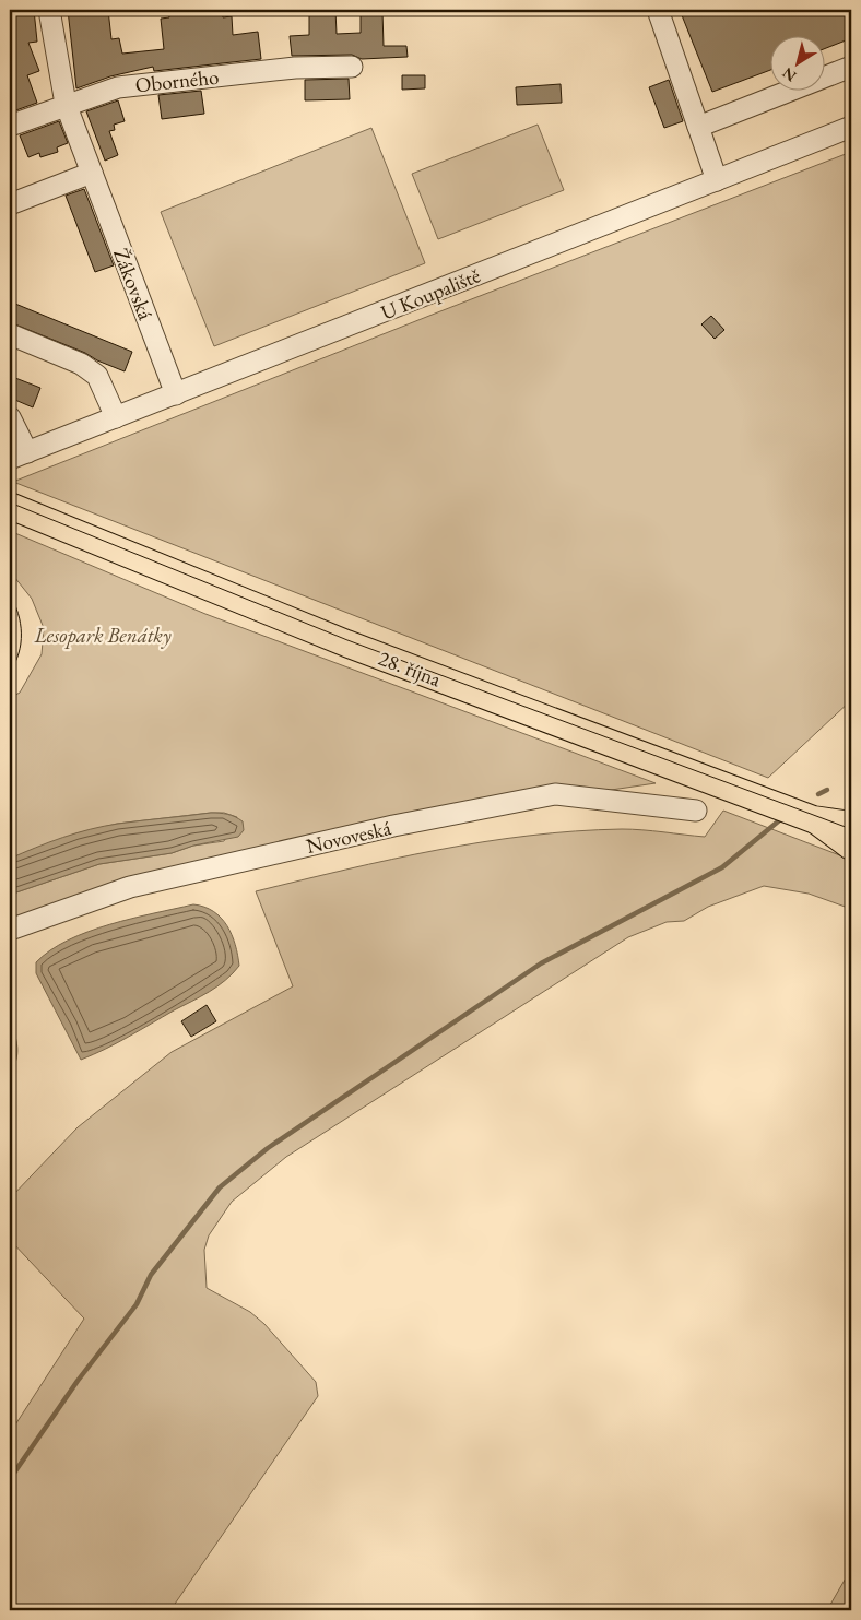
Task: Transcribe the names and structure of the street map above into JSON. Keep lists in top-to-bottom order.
{
  "streets": {
    "main road": ["28. října"],
    "street": [
      "Oborného",
      "Žákovská",
      "U Koupaliště",
      "Novoveská"
    ]
  },
  "crossings": [
    ["Oborného", "Žákovská"],
    ["Žákovská", "U Koupaliště"]
  ],
  "parks": ["Lesopark Benátky"],
  "north": "bottom left"
}
